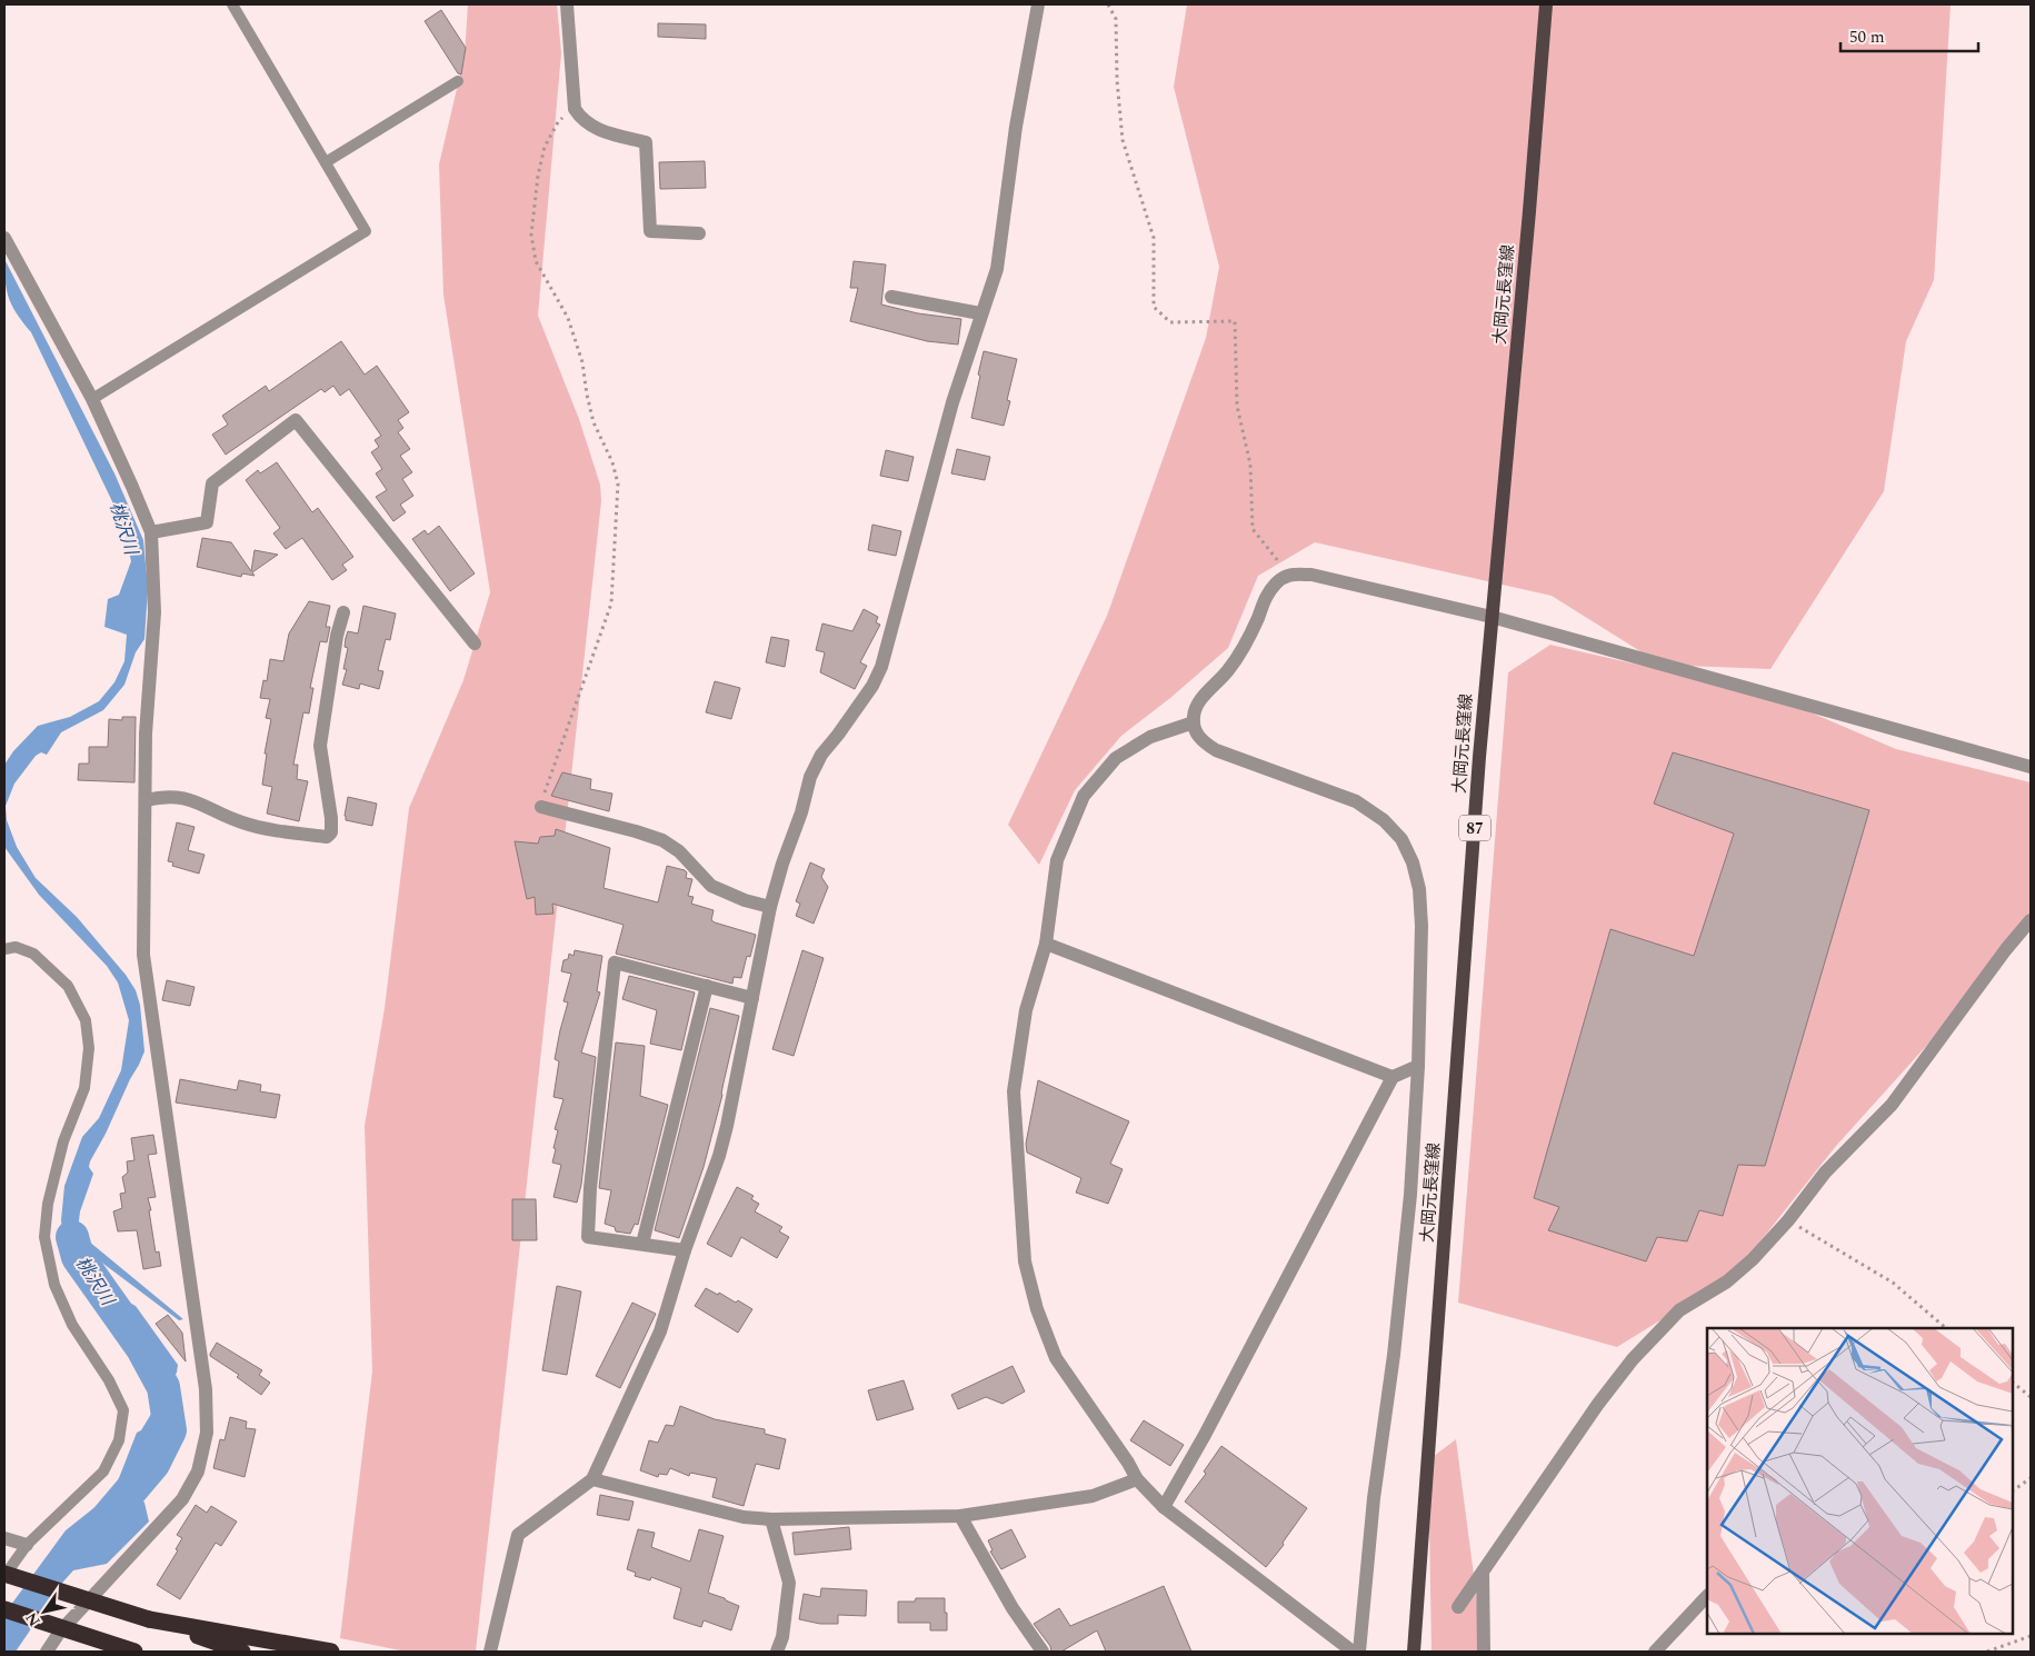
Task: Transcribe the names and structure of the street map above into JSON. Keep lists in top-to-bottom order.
{
  "streets": {
    "main road": ["大岡元長窪線", "87"]
  },
  "water": ["桃沢川"],
  "scale_bar": "50 m",
  "north": "bottom left"
}
